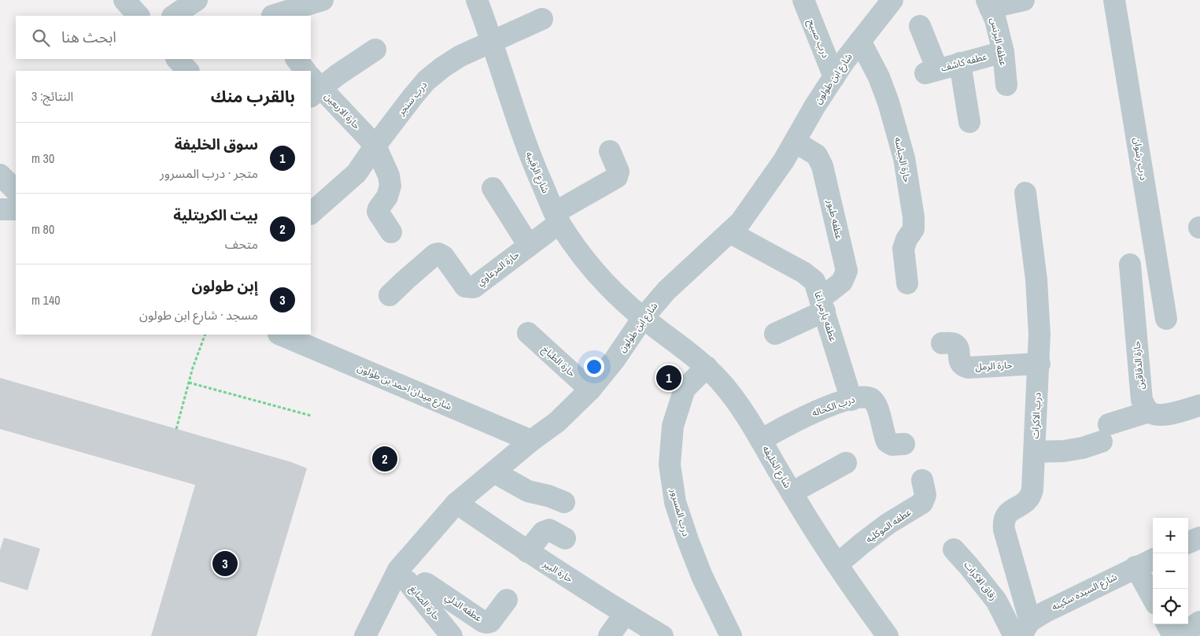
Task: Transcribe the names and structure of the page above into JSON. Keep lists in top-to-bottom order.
{
  "streets": {
    "street": [
      "درب صبيح",
      "عطفه البرنس",
      "عطفه كاشف",
      "شارع ابن طولون",
      "درب سنجر",
      "حارة الاربعين",
      "درب رشوان",
      "حارة الجباسه",
      "شارع الرقيبه",
      "عطفه طبور",
      "حارة المرعاوي",
      "عطفه يارمر اغا",
      "حارة الطباخ",
      "حارة الدقاقين",
      "حارة الرمل",
      "شارع ميدان احمد بن طولون",
      "درب الكحاله",
      "درب الاكرات",
      "شارع الخليفه",
      "درب المسرور",
      "عطفه الموكليه",
      "حارة البير",
      "زقاق الاكرات",
      "شارع السيده سكينه",
      "حارة الصايغ",
      "عطفه الدلي"
    ]
  },
  "crossings": [
    ["درب صبيح", "شارع ابن طولون"],
    ["عطفه البرنس", "عطفه كاشف"],
    ["شارع ابن طولون", "حارة الجباسه"],
    ["شارع ابن طولون", "شارع الرقيبه"],
    ["شارع ابن طولون", "عطفه طبور"],
    ["شارع ابن طولون", "عطفه يارمر اغا"],
    ["شارع ابن طولون", "حارة الطباخ"],
    ["شارع ابن طولون", "شارع ميدان احمد بن طولون"],
    ["شارع ابن طولون", "شارع الخليفه"],
    ["شارع ابن طولون", "حارة البير"],
    ["شارع ابن طولون", "حارة الصايغ"],
    ["درب سنجر", "حارة الاربعين"],
    ["درب سنجر", "شارع الرقيبه"],
    ["درب رشوان", "حارة الدقاقين"],
    ["شارع الرقيبه", "حارة المرعاوي"],
    ["شارع الرقيبه", "شارع الخليفه"],
    ["عطفه طبور", "عطفه يارمر اغا"],
    ["عطفه يارمر اغا", "درب الكحاله"],
    ["حارة الرمل", "درب الاكرات"],
    ["درب الكحاله", "شارع الخليفه"],
    ["درب الاكرات", "شارع السيده سكينه"],
    ["شارع الخليفه", "درب المسرور"],
    ["شارع الخليفه", "عطفه الموكليه"],
    ["حارة الصايغ", "عطفه الدلي"]
  ],
  "page": {
    "search": "ابحث هنا",
    "heading": ["بالقرب منك", "النتائج: 3"],
    "list": [
      {
        "mark": "1",
        "name": "سوق الخليفة",
        "note": "متجر · درب المسرور",
        "value": "30 m"
      },
      {
        "mark": "2",
        "name": "بيت الكريتلية",
        "note": "متحف",
        "value": "80 m"
      },
      {
        "mark": "3",
        "name": "إبن طولون",
        "note": "مسجد · شارع ابن طولون",
        "value": "140 m"
      }
    ],
    "pins": ["1", "2", "3"],
    "map_buttons": ["+", "−"]
  }
}
